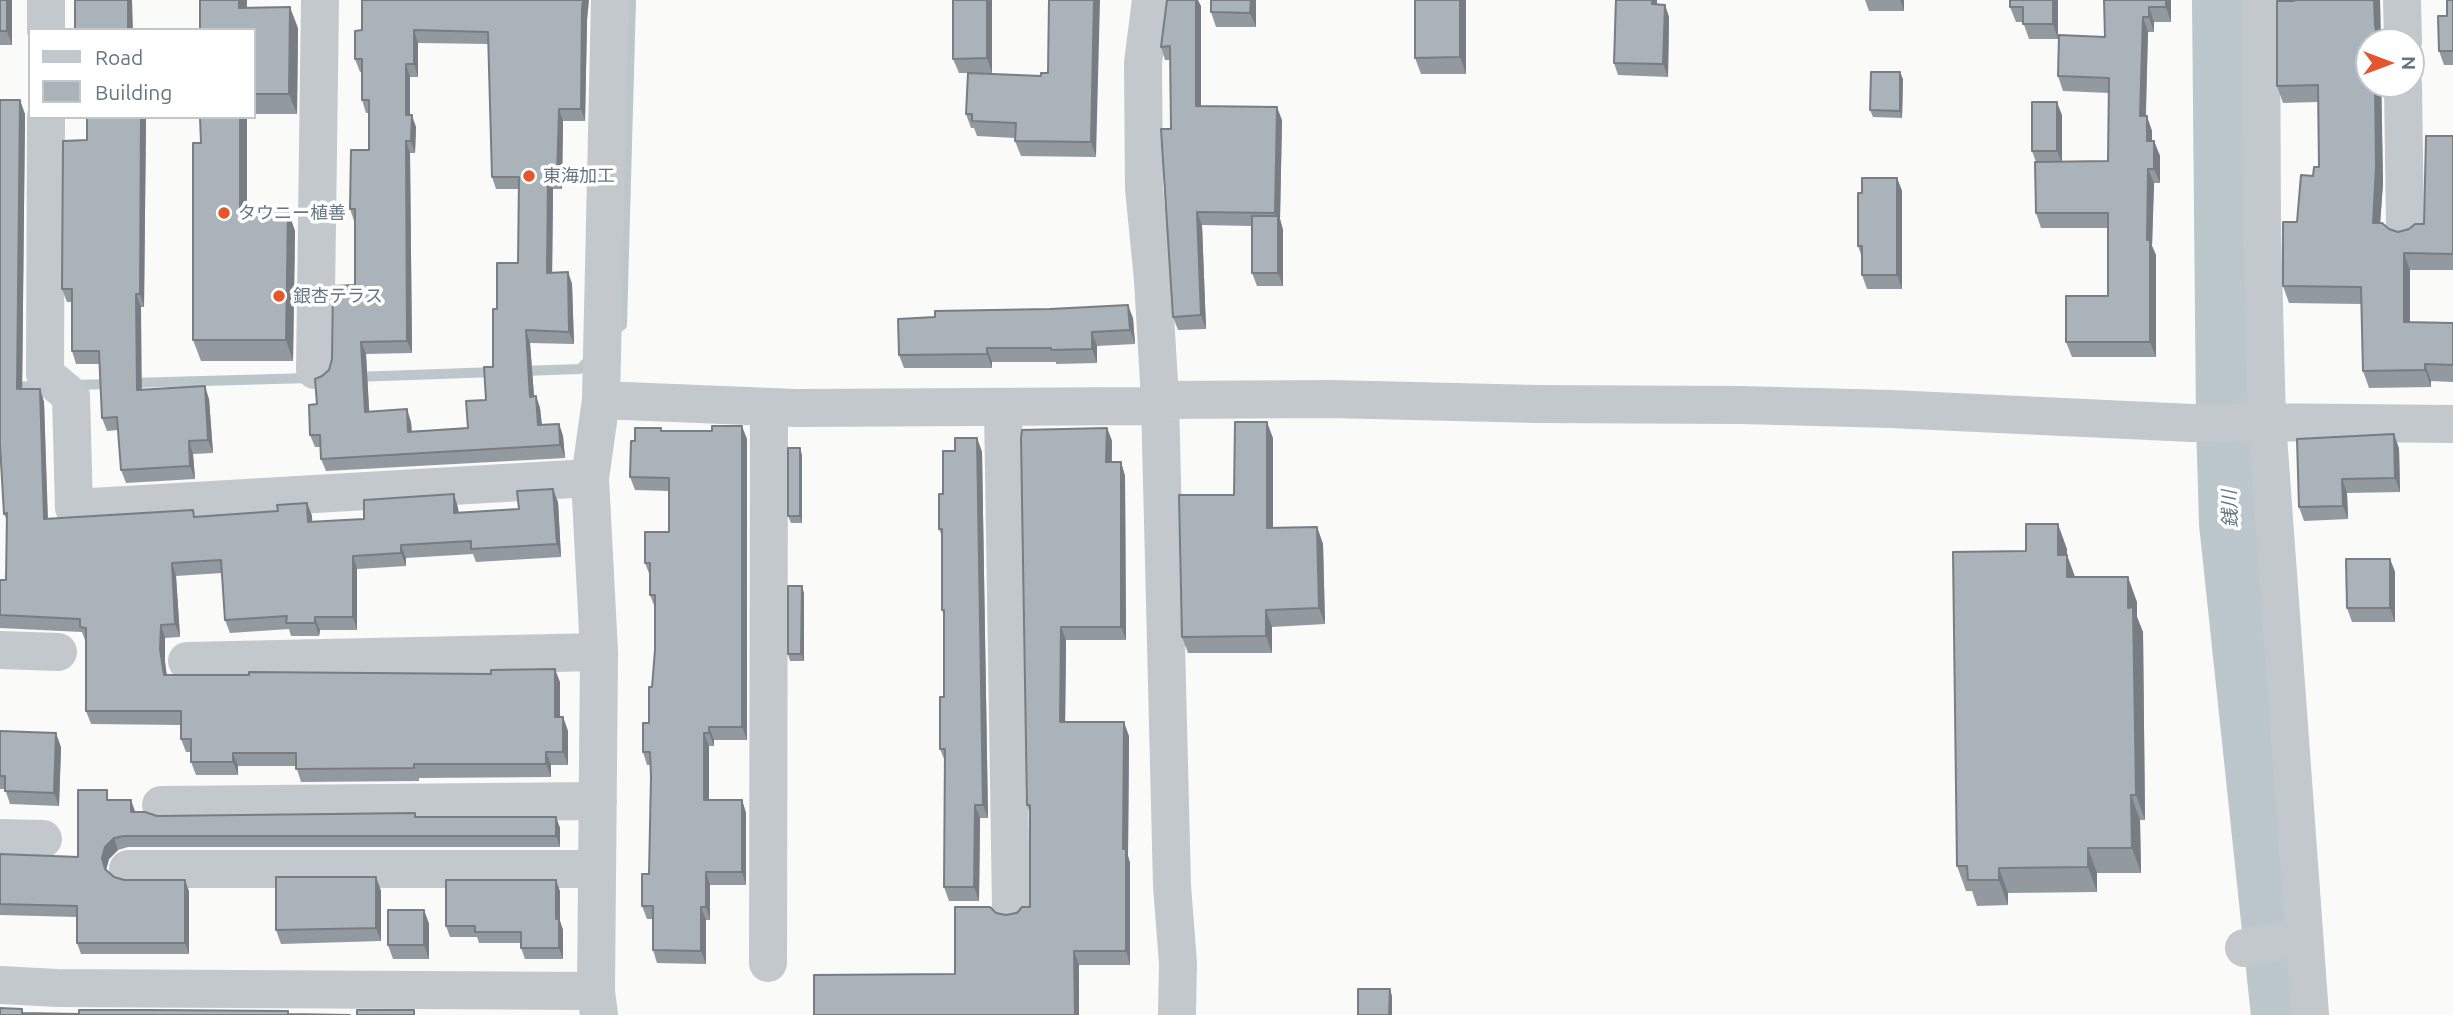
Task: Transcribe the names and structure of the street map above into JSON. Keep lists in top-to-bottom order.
{
  "water": ["銭川"],
  "places": ["東海加工", "タウニー植善", "銀杏テラス"],
  "legend": ["Road", "Building"],
  "north": "right"
}
